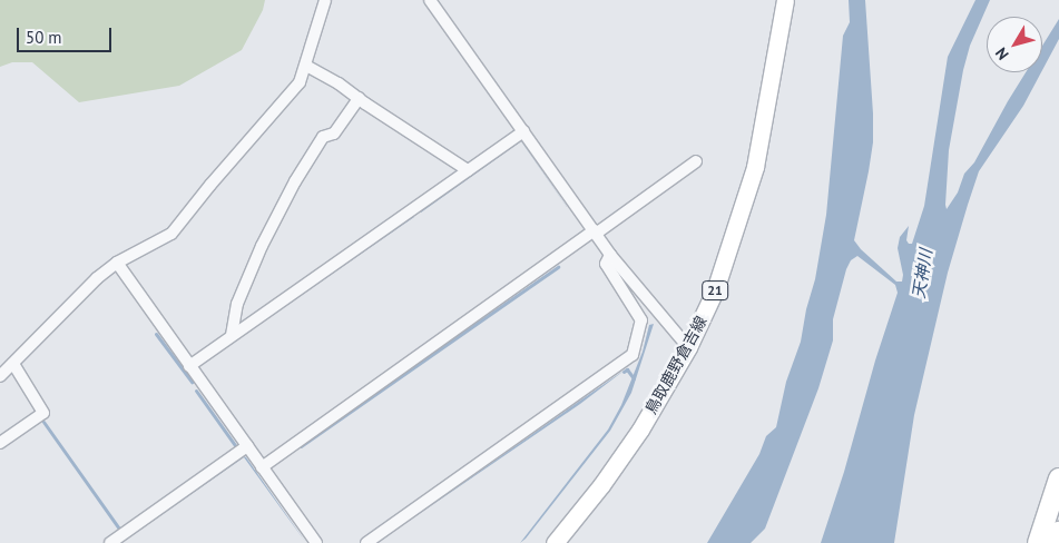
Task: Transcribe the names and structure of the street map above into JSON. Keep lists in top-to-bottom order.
{
  "streets": {
    "main road": ["21", "鳥取鹿野倉吉線"]
  },
  "water": ["天神川"],
  "scale_bar": "50 m",
  "north": "bottom left"
}
